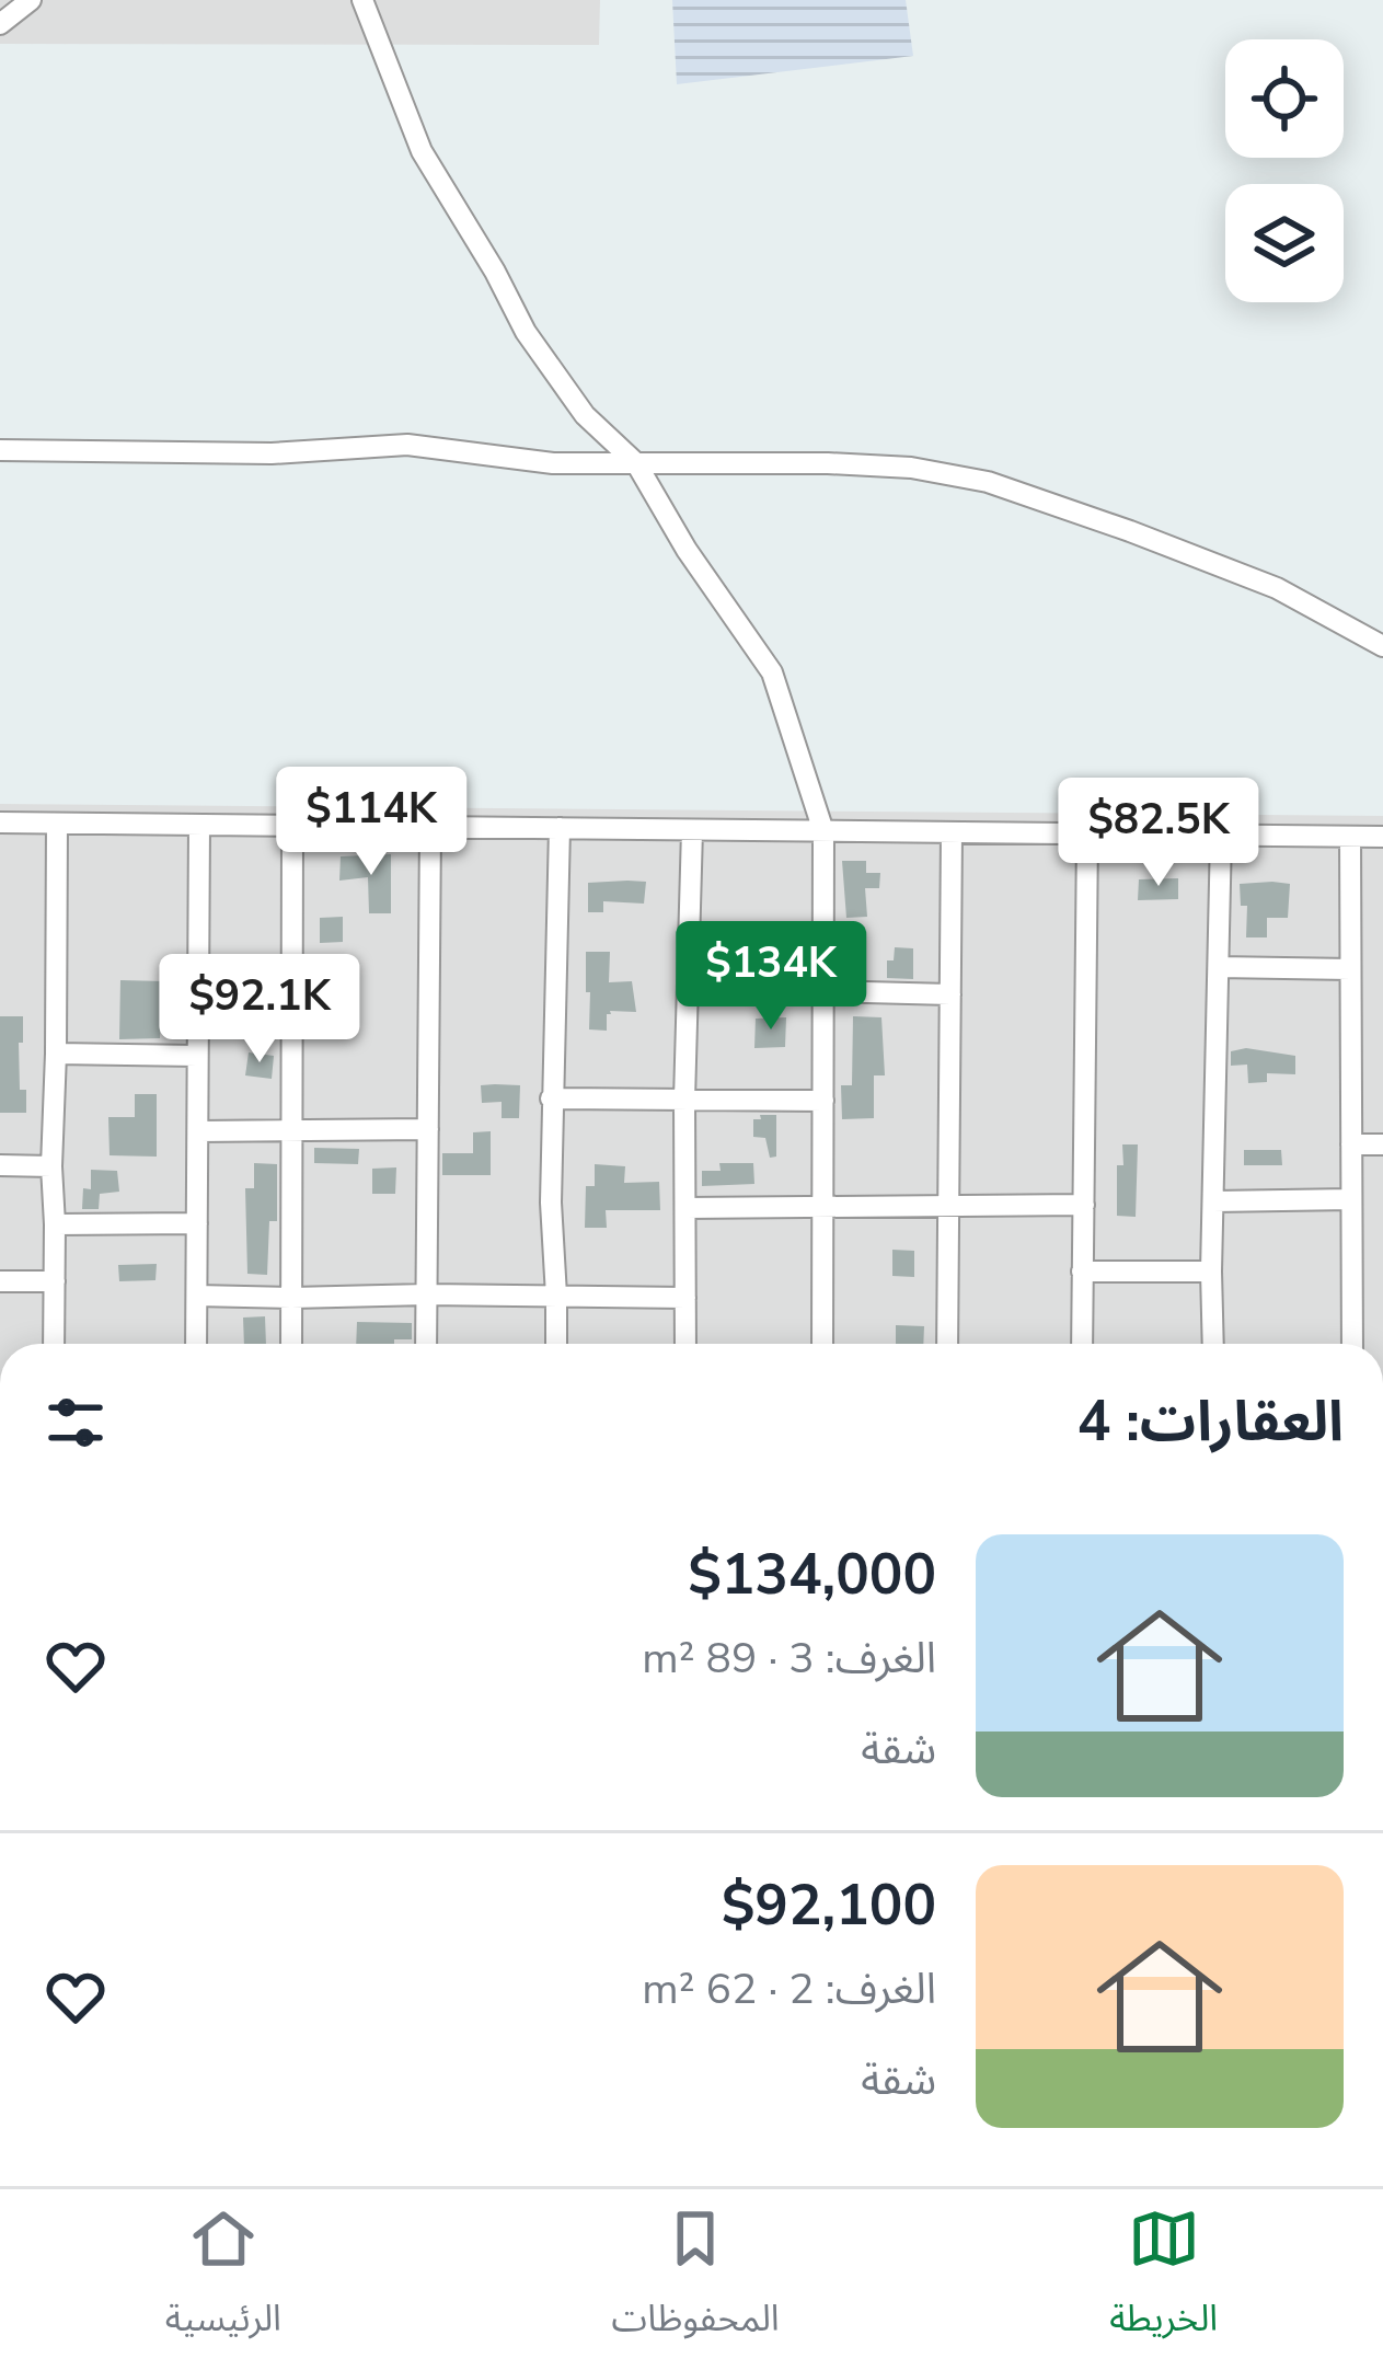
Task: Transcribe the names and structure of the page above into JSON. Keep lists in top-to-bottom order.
{
  "page": {
    "price": [
      "$114K",
      "$82.5K",
      "$134K",
      "$92.1K"
    ],
    "heading": "العقارات: 4",
    "list": [
      {
        "name": "$134,000",
        "note": "الغرف: 3 · 89 m² · شقة"
      },
      {
        "name": "$92,100",
        "note": "الغرف: 2 · 62 m² · شقة"
      }
    ],
    "tabs": ["الخريطة", "المحفوظات", "الرئيسية"]
  }
}
